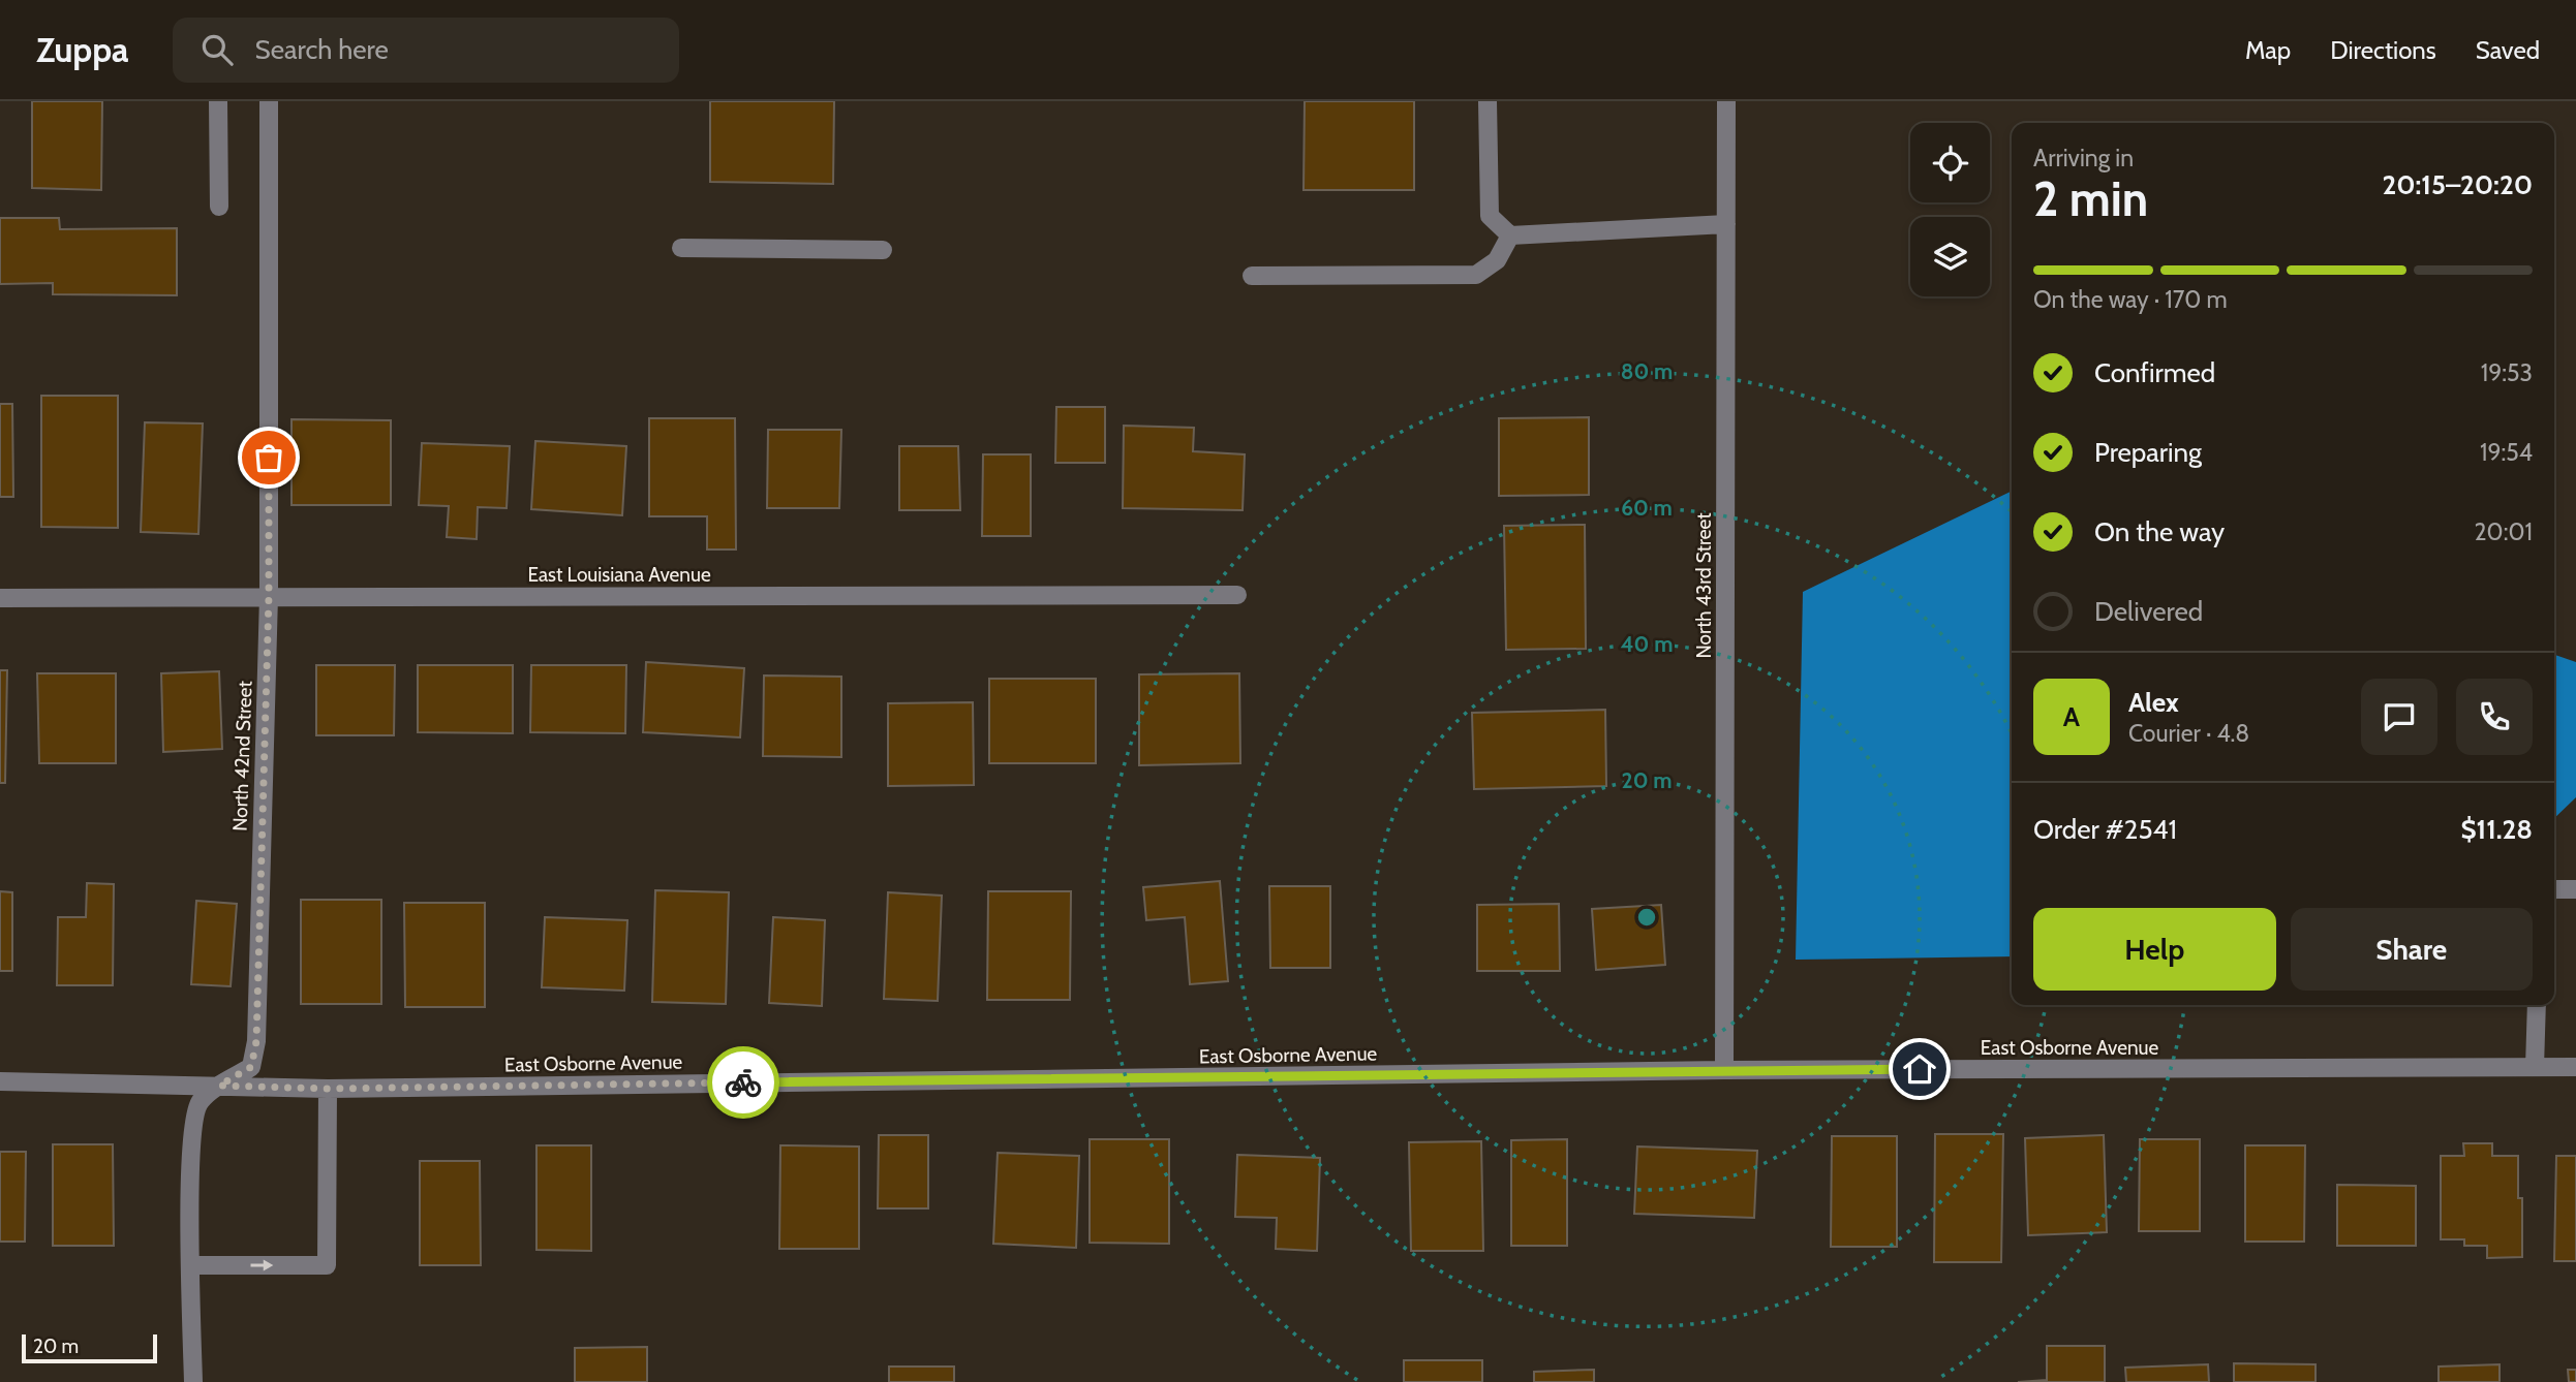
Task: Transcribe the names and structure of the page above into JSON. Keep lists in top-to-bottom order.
{
  "streets": {
    "street": [
      "East Louisiana Avenue",
      "North 43rd Street",
      "North 42nd Street",
      "East Osborne Avenue"
    ]
  },
  "crossings": [
    ["East Louisiana Avenue", "North 42nd Street"],
    ["North 43rd Street", "East Osborne Avenue"],
    ["North 42nd Street", "East Osborne Avenue"]
  ],
  "scale_bar": "20 m",
  "page": {
    "header": "Zuppa",
    "search": "Search here",
    "nav": ["Map", "Directions", "Saved"],
    "heading": ["2 min", "Arriving in", "20:15–20:20"],
    "panel": [
      "Alex",
      "Courier · 4.8",
      "Order #2541",
      "$11.28"
    ],
    "bar": "On the way · 170 m",
    "list": [
      ["Confirmed", "19:53"],
      ["Preparing", "19:54"],
      ["On the way", "20:01"],
      "Delivered"
    ],
    "round": "A",
    "buttons": ["Help", "Share"],
    "scale": "20 m"
  },
  "rings": [
    "80 m",
    "60 m",
    "40 m",
    "20 m"
  ]
}
